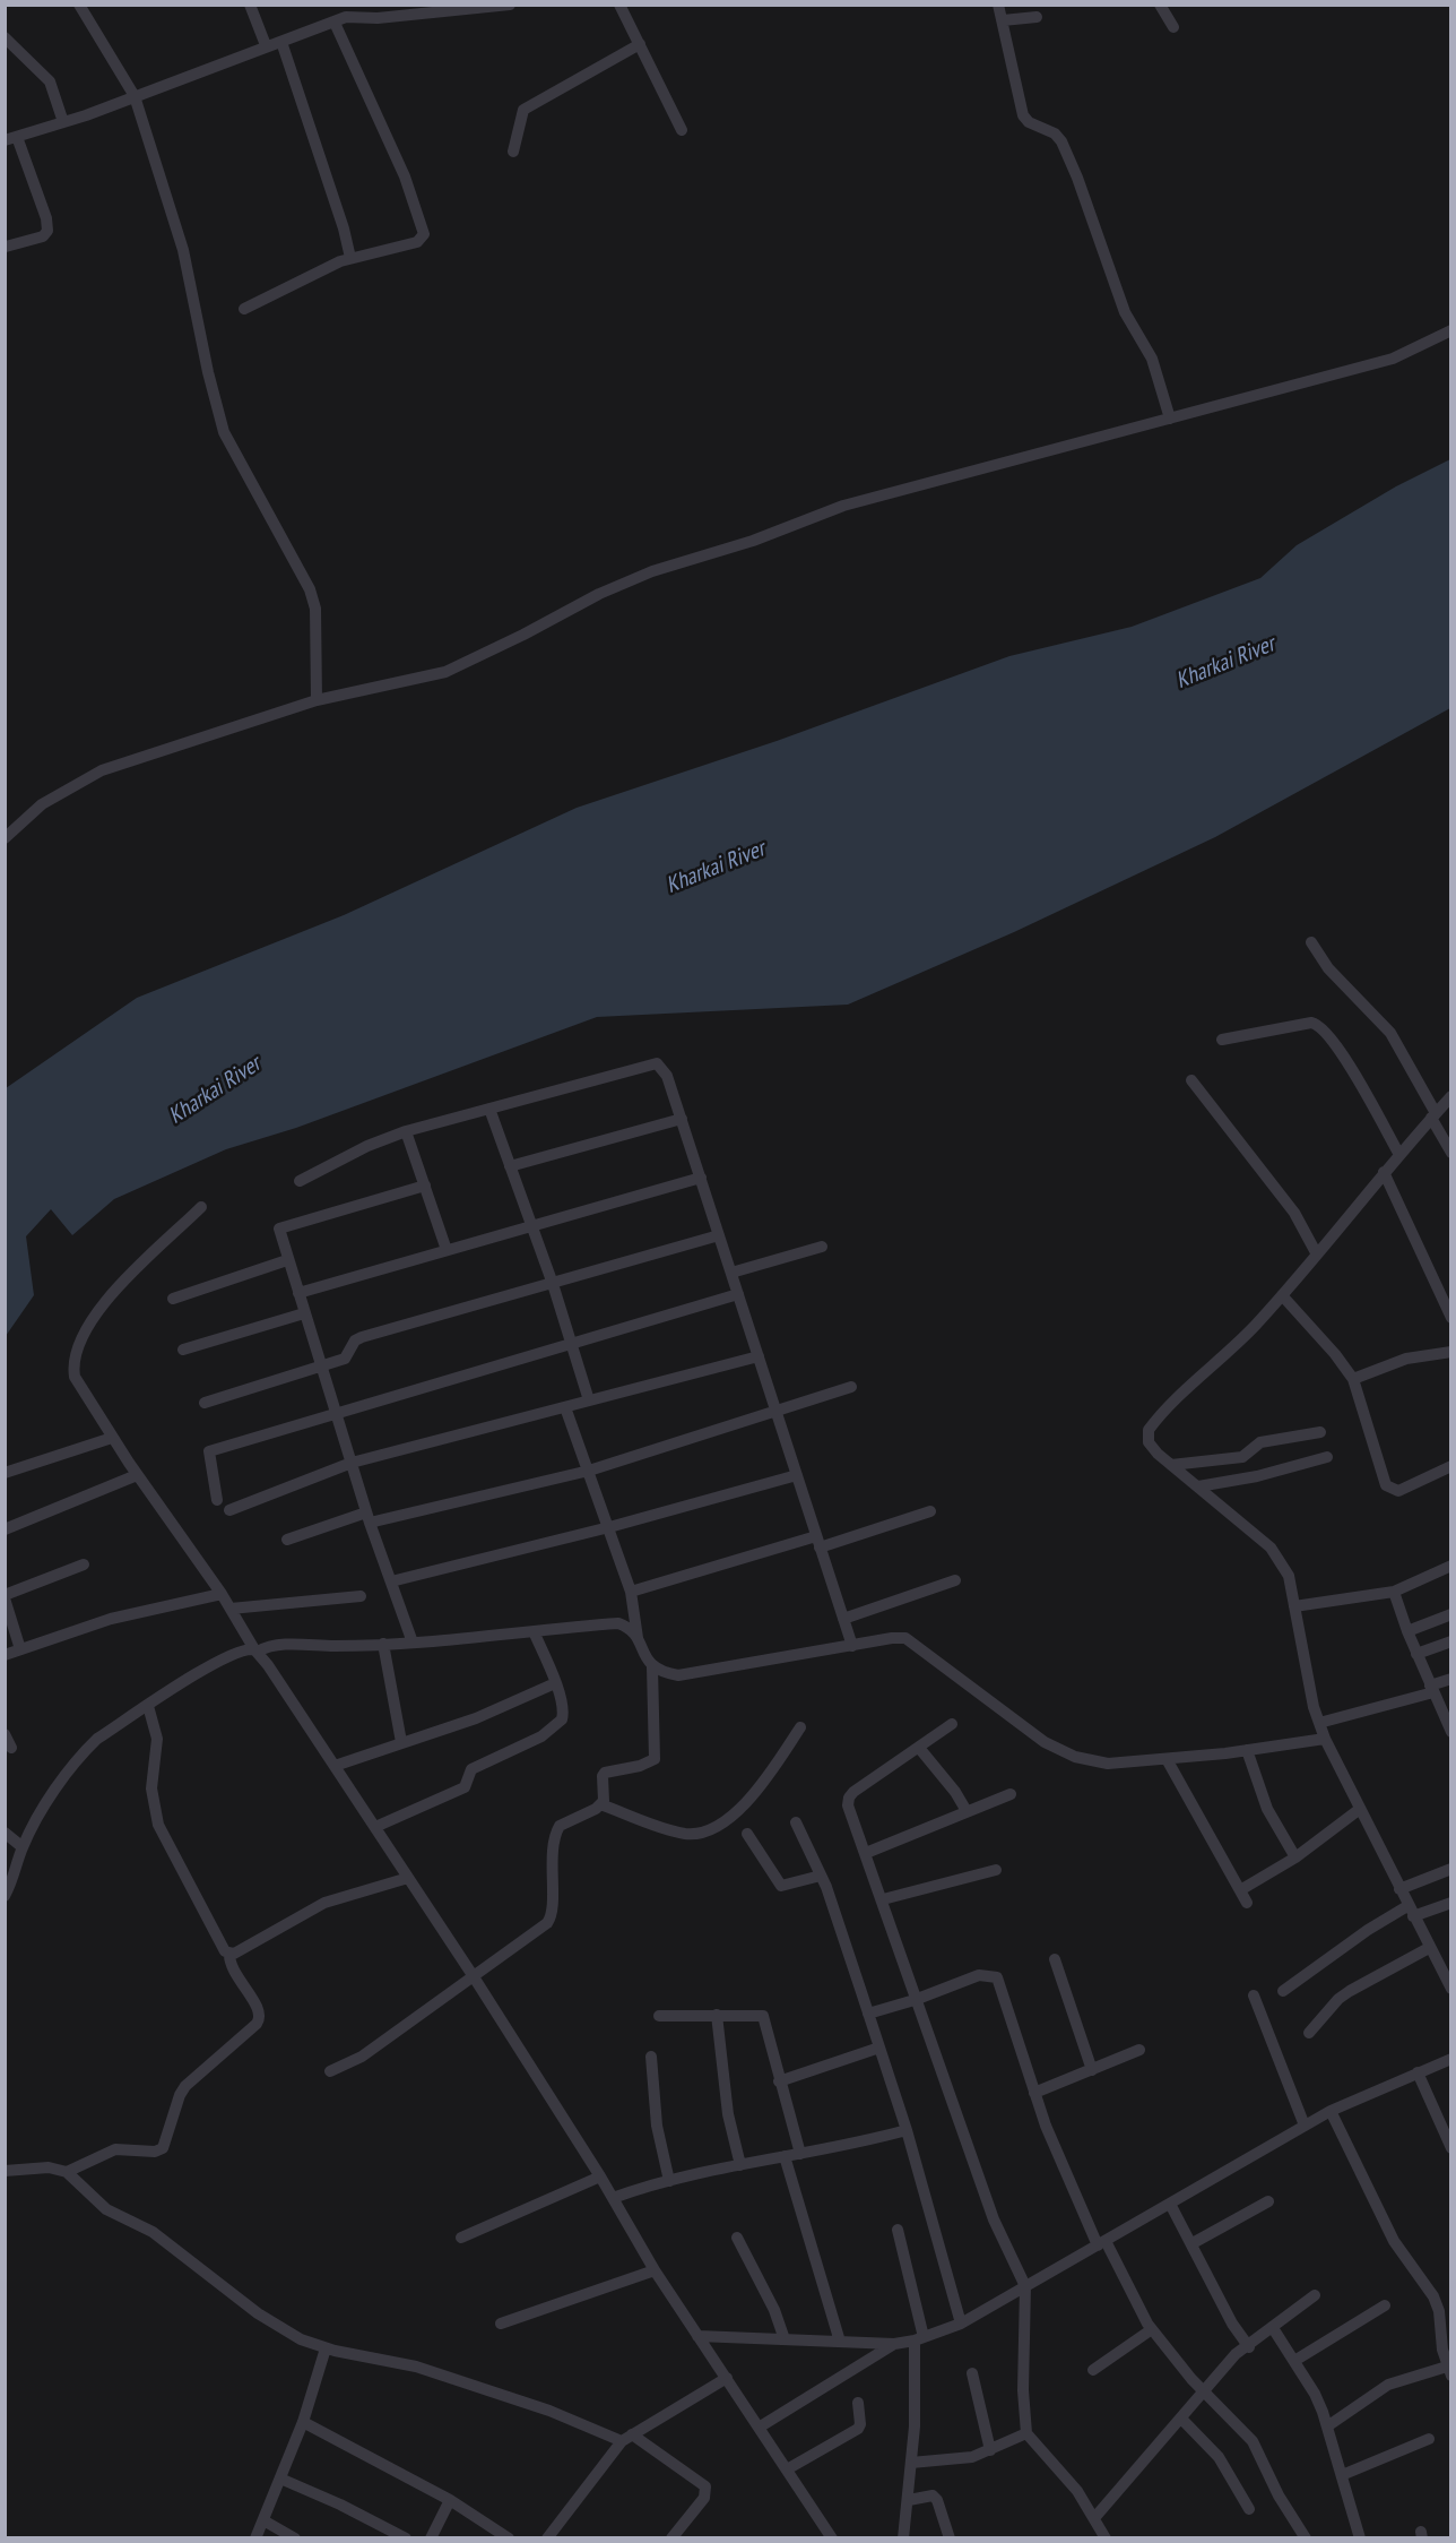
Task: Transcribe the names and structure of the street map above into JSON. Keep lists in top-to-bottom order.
{
  "water": ["Kharkai River"]
}
